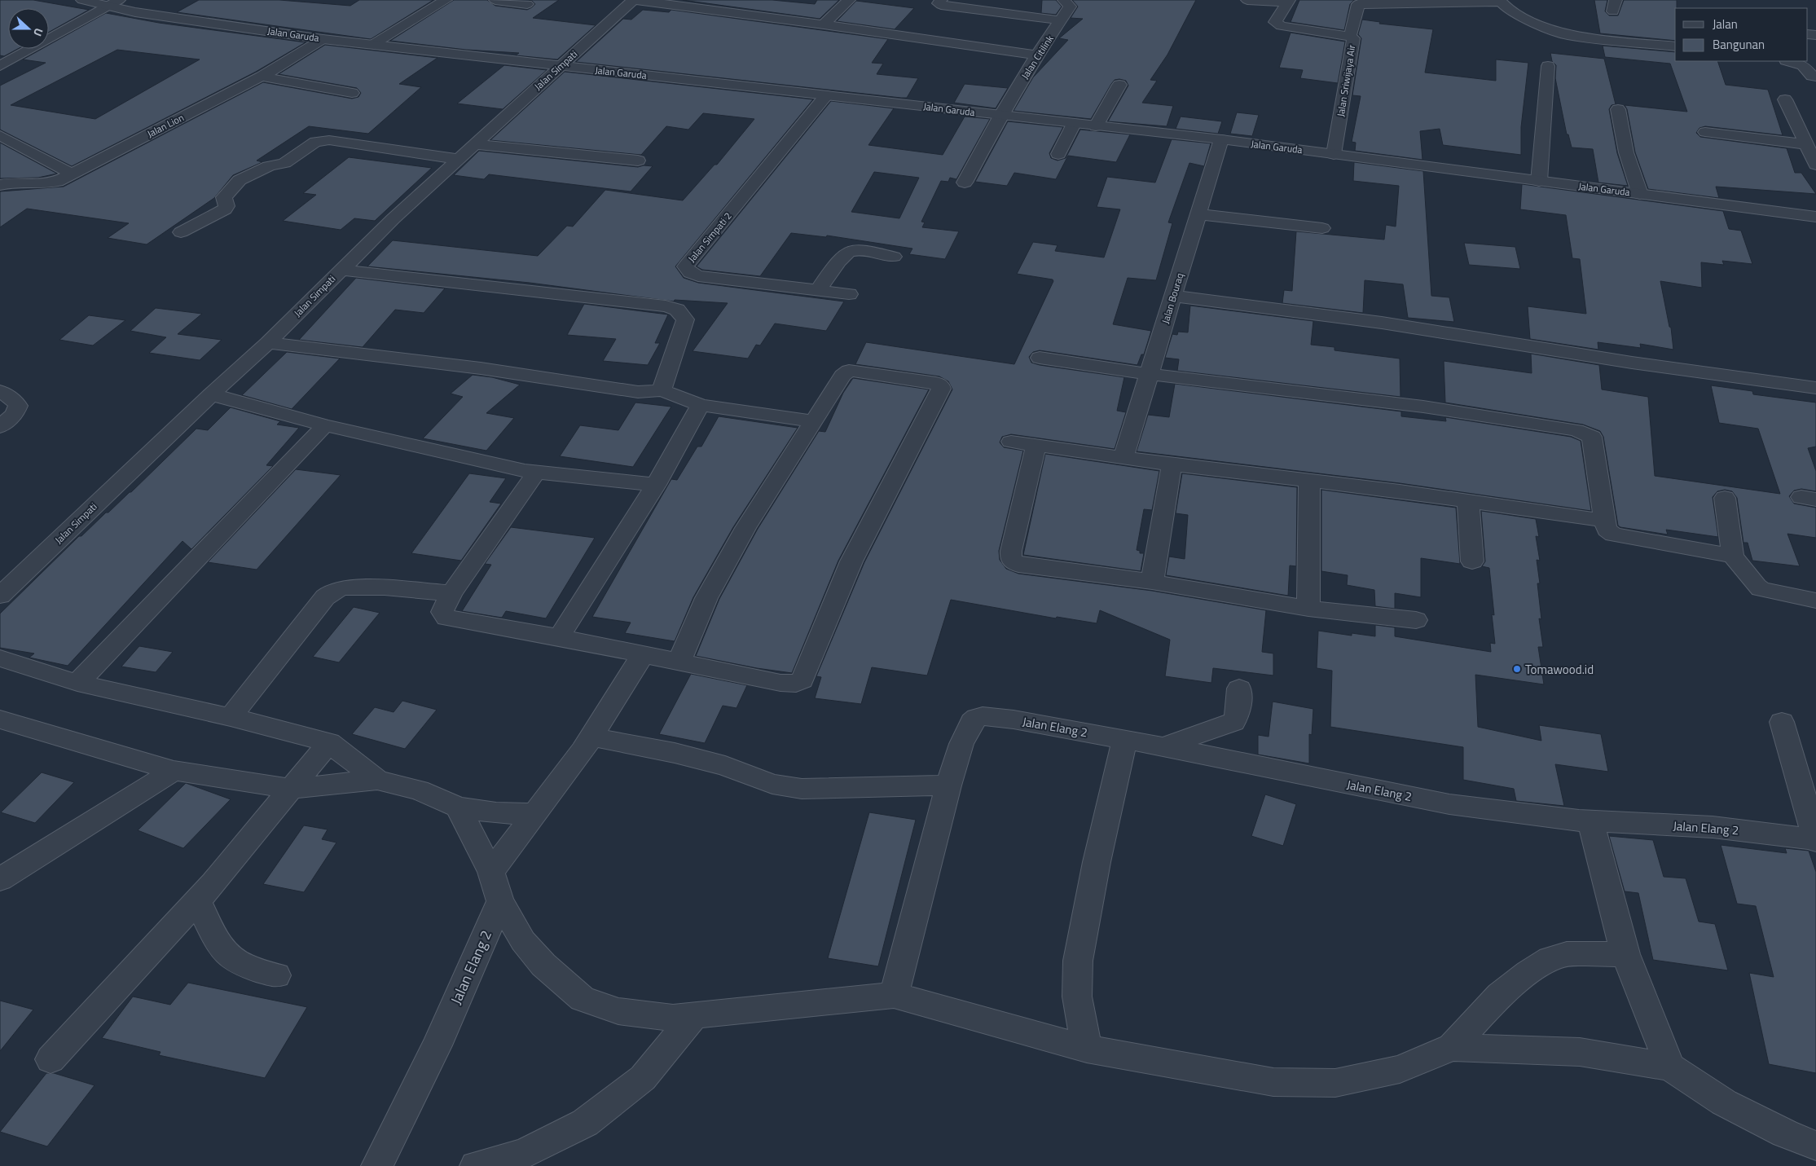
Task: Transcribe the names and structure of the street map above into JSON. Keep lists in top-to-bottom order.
{
  "streets": {
    "street": [
      "Jalan Garuda",
      "Jalan Citilink",
      "Jalan Simpati",
      "Jalan Sriwijaya Air",
      "Jalan Lion",
      "Jalan Simpati 2",
      "Jalan Bouraq",
      "Jalan Elang 2"
    ]
  },
  "crossings": [
    ["Jalan Garuda", "Jalan Citilink"],
    ["Jalan Garuda", "Jalan Simpati"],
    ["Jalan Garuda", "Jalan Sriwijaya Air"],
    ["Jalan Garuda", "Jalan Lion"],
    ["Jalan Garuda", "Jalan Simpati 2"],
    ["Jalan Garuda", "Jalan Bouraq"]
  ],
  "places": ["Tomawood.id"],
  "legend": ["Jalan", "Bangunan"],
  "north": "right"
}
